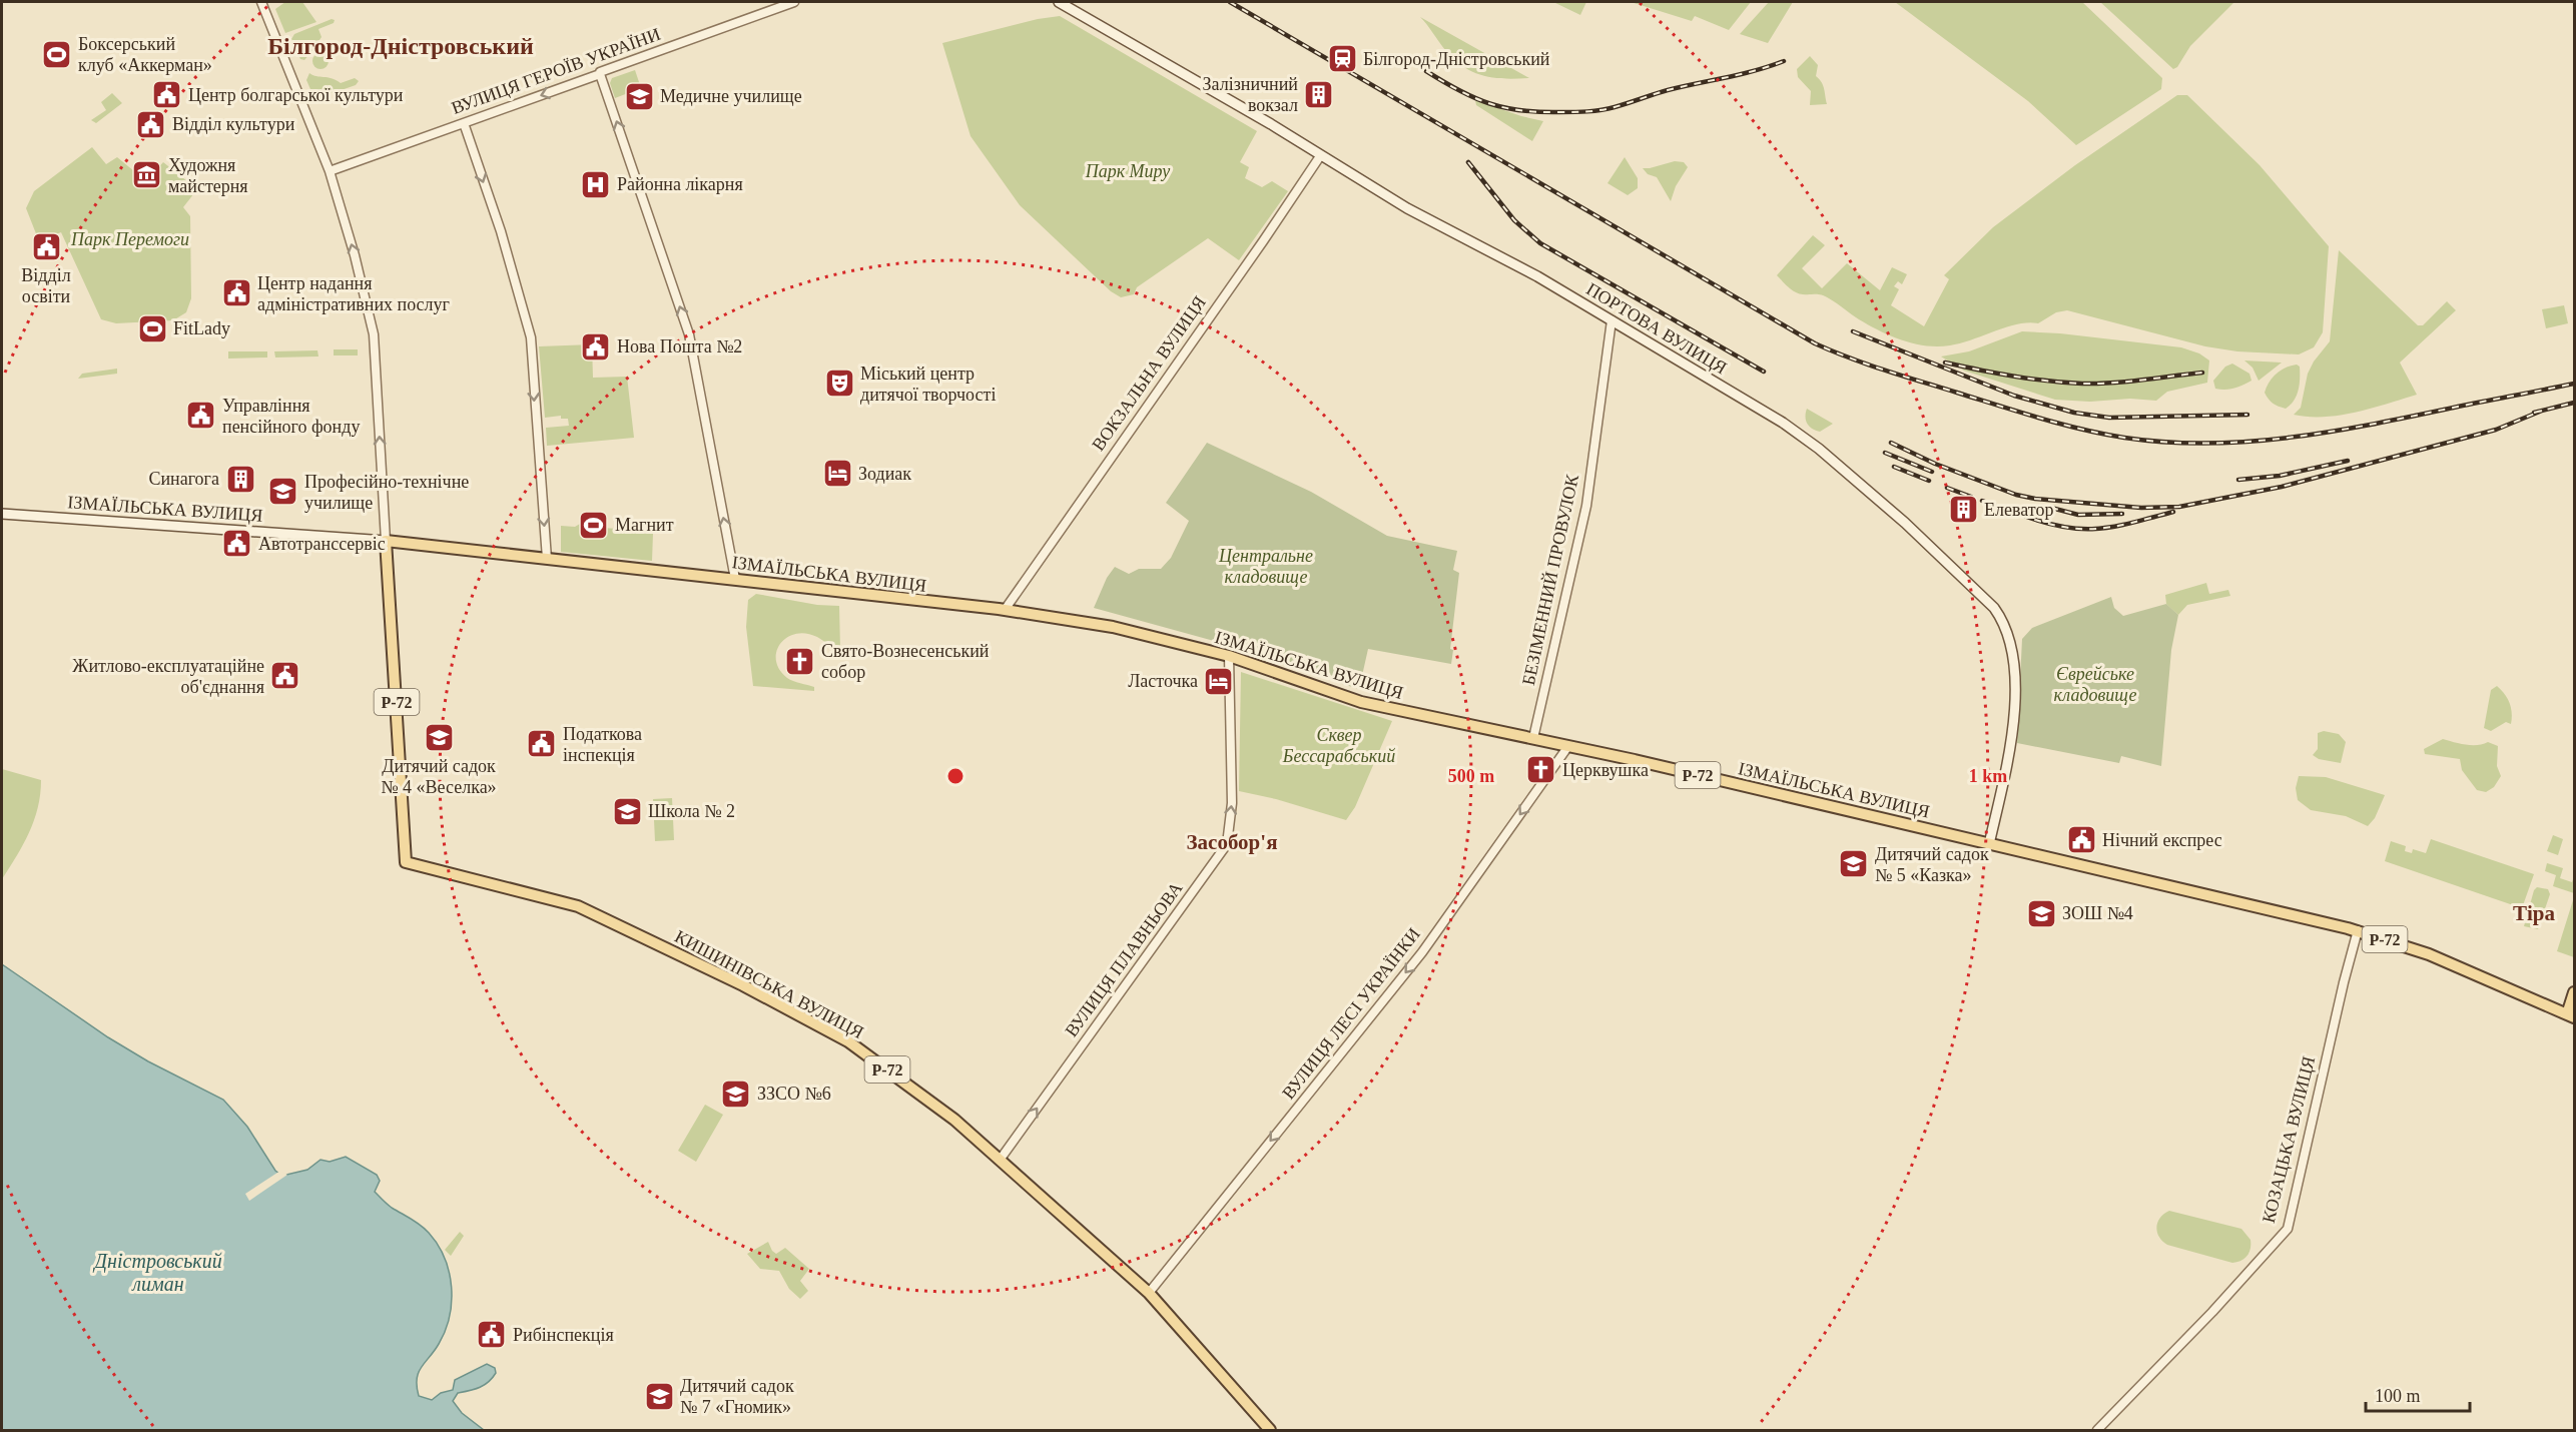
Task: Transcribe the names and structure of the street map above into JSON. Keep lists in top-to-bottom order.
{
  "streets": {
    "main road": [
      "ПОРТОВА ВУЛИЦЯ",
      "ІЗМАЇЛЬСЬКА ВУЛИЦЯ",
      "Р-72",
      "КИШИНІВСЬКА ВУЛИЦЯ"
    ],
    "street": [
      "ВУЛИЦЯ ГЕРОЇВ УКРАЇНИ",
      "ВОКЗАЛЬНА ВУЛИЦЯ",
      "БЕЗІМЕННИЙ ПРОВУЛОК",
      "ВУЛИЦЯ ПЛАВНЬОВА",
      "ВУЛИЦЯ ЛЕСІ УКРАЇНКИ",
      "КОЗАЦЬКА ВУЛИЦЯ"
    ]
  },
  "crossings": [
    ["ПОРТОВА ВУЛИЦЯ", "ВОКЗАЛЬНА ВУЛИЦЯ"],
    ["ПОРТОВА ВУЛИЦЯ", "ІЗМАЇЛЬСЬКА ВУЛИЦЯ"],
    ["ПОРТОВА ВУЛИЦЯ", "БЕЗІМЕННИЙ ПРОВУЛОК"],
    ["ВОКЗАЛЬНА ВУЛИЦЯ", "ІЗМАЇЛЬСЬКА ВУЛИЦЯ"],
    ["ІЗМАЇЛЬСЬКА ВУЛИЦЯ", "БЕЗІМЕННИЙ ПРОВУЛОК"],
    ["ІЗМАЇЛЬСЬКА ВУЛИЦЯ", "ВУЛИЦЯ ПЛАВНЬОВА"],
    ["ІЗМАЇЛЬСЬКА ВУЛИЦЯ", "КИШИНІВСЬКА ВУЛИЦЯ"],
    ["ІЗМАЇЛЬСЬКА ВУЛИЦЯ", "ВУЛИЦЯ ЛЕСІ УКРАЇНКИ"],
    ["ІЗМАЇЛЬСЬКА ВУЛИЦЯ", "КОЗАЦЬКА ВУЛИЦЯ"],
    ["ВУЛИЦЯ ПЛАВНЬОВА", "КИШИНІВСЬКА ВУЛИЦЯ"],
    ["КИШИНІВСЬКА ВУЛИЦЯ", "ВУЛИЦЯ ЛЕСІ УКРАЇНКИ"]
  ],
  "one_way": ["ВУЛИЦЯ ПЛАВНЬОВА", "ВУЛИЦЯ ЛЕСІ УКРАЇНКИ"],
  "districts": ["Білгород-Дністровський", "Засобор'я", "Тіра"],
  "water": ["Дністровський лиман"],
  "parks": [
    "Парк Миру",
    "Парк Перемоги",
    "Центральне кладовище",
    "Єврейське кладовище",
    "Сквер Бессарабський"
  ],
  "places": {
    "sports": ["Боксерський клуб «Аккерман»", "FitLady", "Магнит"],
    "station": ["Білгород-Дністровський"],
    "building": ["Залізничний вокзал", "Синагога", "Елеватор"],
    "public building": [
      "Центр болгарської культури",
      "Відділ культури",
      "Відділ освіти",
      "Центр надання адміністративних послуг",
      "Нова Пошта №2",
      "Управління пенсійного фонду",
      "Автотранссервіс",
      "Житлово-експлуатаційне об'єднання",
      "Податкова інспекція",
      "Нічний експрес",
      "Рибінспекція"
    ],
    "school or university": [
      "Медичне училище",
      "Професійно-технічне училище",
      "Дитячий садок № 4 «Веселка»",
      "Школа № 2",
      "Дитячий садок № 5 «Казка»",
      "ЗОШ №4",
      "ЗЗСО №6",
      "Дитячий садок № 7 «Гномик»"
    ],
    "museum": ["Художня майстерня"],
    "hospital": ["Районна лікарня"],
    "theatre": ["Міський центр дитячої творчості"],
    "hotel": ["Зодиак", "Ласточка"],
    "church": ["Свято-Вознесенський собор", "Церквушка"]
  },
  "scale_bar": "100 m",
  "rings": ["500 m", "1 km"]
}
